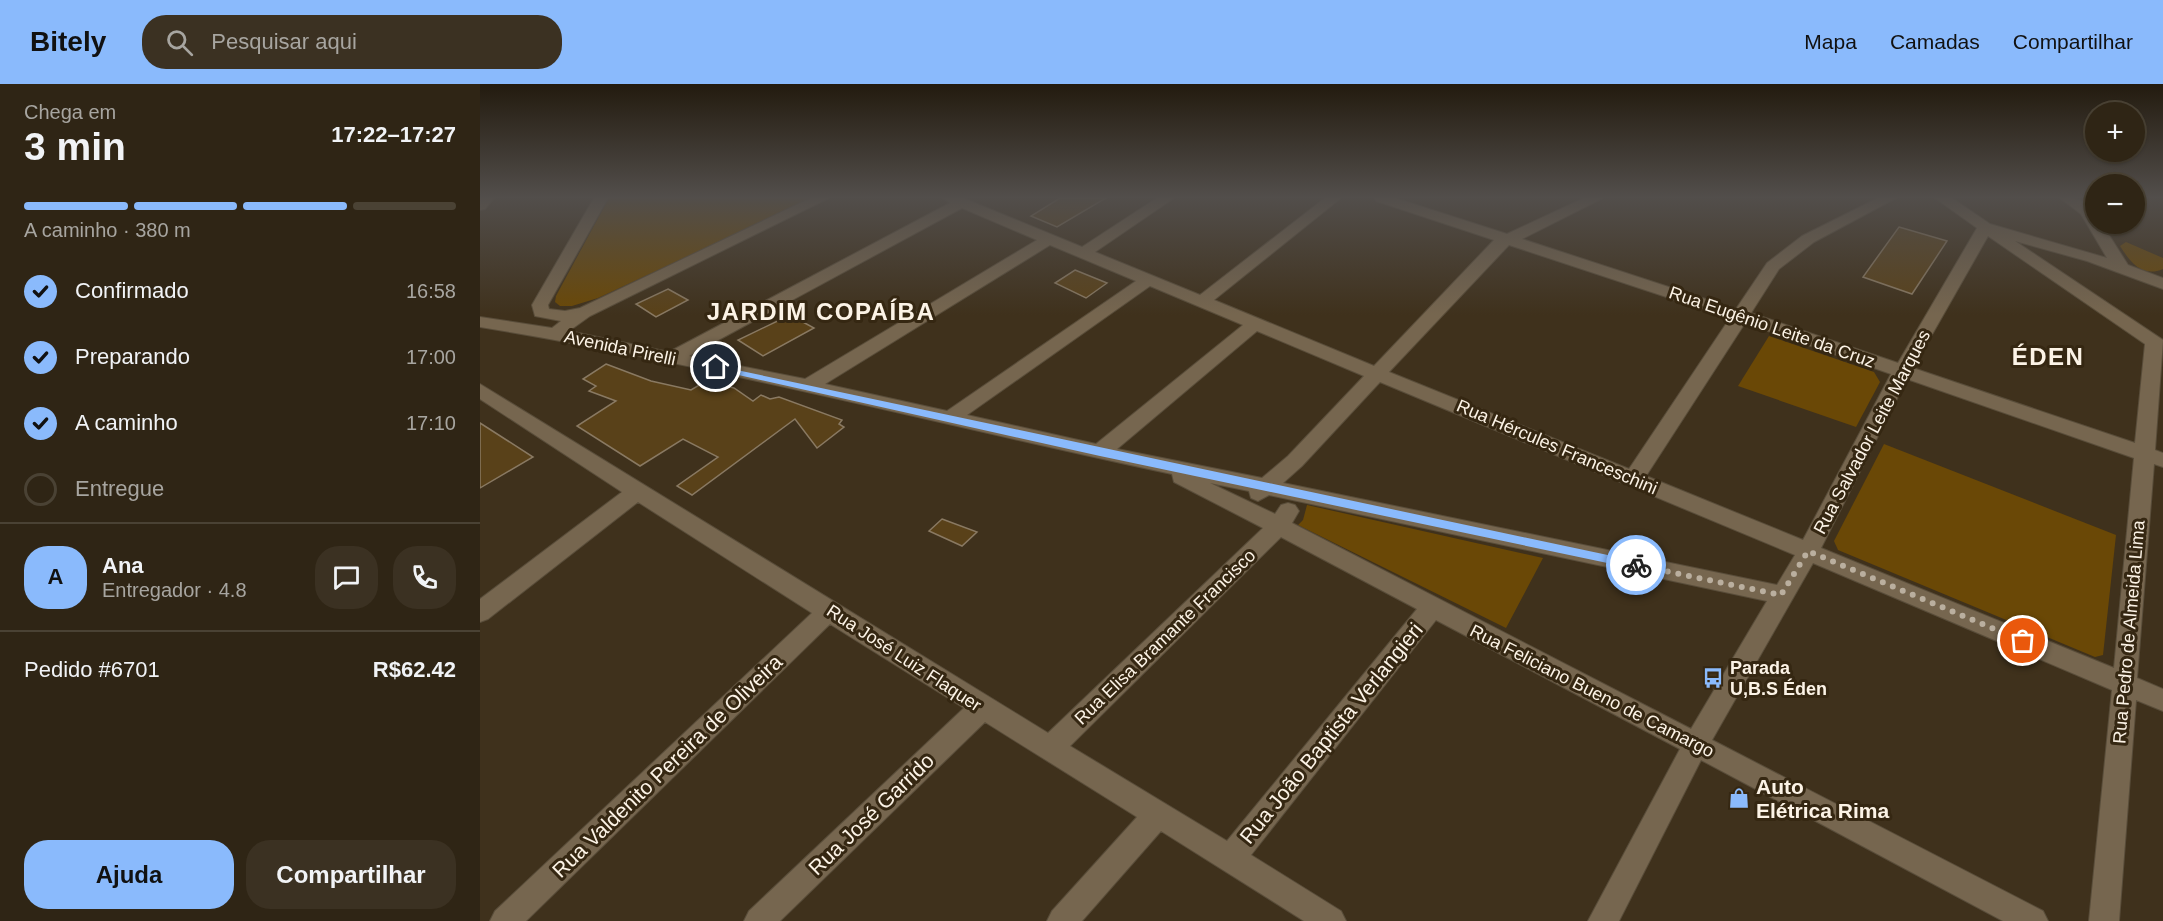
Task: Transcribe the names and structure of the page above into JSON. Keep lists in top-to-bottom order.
{
  "streets": {
    "street": [
      "Rua Eugênio Leite da Cruz",
      "Avenida Pirelli",
      "Rua Salvador Leite Marques",
      "Rua Hércules Franceschini",
      "Rua Pedro de Almeida Lima",
      "Rua Elisa Bramante Francisco",
      "Rua José Luiz Flaquer",
      "Rua Feliciano Bueno de Camargo",
      "Rua João Baptista Verlangieri",
      "Rua Valdenito Pereira de Oliveira",
      "Rua José Garrido"
    ]
  },
  "crossings": [
    ["Rua Eugênio Leite da Cruz", "Rua Salvador Leite Marques"],
    ["Rua Eugênio Leite da Cruz", "Rua Pedro de Almeida Lima"],
    ["Rua Eugênio Leite da Cruz", "Rua Elisa Bramante Francisco"],
    ["Avenida Pirelli", "Rua Feliciano Bueno de Camargo"],
    ["Rua Salvador Leite Marques", "Rua Hércules Franceschini"],
    ["Rua Salvador Leite Marques", "Rua Feliciano Bueno de Camargo"],
    ["Rua Hércules Franceschini", "Rua Pedro de Almeida Lima"],
    ["Rua Hércules Franceschini", "Rua Elisa Bramante Francisco"],
    ["Rua Elisa Bramante Francisco", "Rua José Luiz Flaquer"],
    ["Rua Elisa Bramante Francisco", "Rua Feliciano Bueno de Camargo"],
    ["Rua José Luiz Flaquer", "Rua João Baptista Verlangieri"],
    ["Rua José Luiz Flaquer", "Rua Valdenito Pereira de Oliveira"],
    ["Rua José Luiz Flaquer", "Rua José Garrido"],
    ["Rua Feliciano Bueno de Camargo", "Rua João Baptista Verlangieri"]
  ],
  "districts": ["JARDIM COPAÍBA", "ÉDEN"],
  "places": {
    "bus stop": ["Parada U,B.S Éden"],
    "shop": ["Auto Elétrica Rima"]
  },
  "page": {
    "header": "Bitely",
    "search": "Pesquisar aqui",
    "nav": ["Mapa", "Camadas", "Compartilhar"],
    "heading": ["3 min", "Chega em", "17:22–17:27"],
    "panel": [
      "Ana",
      "Entregador · 4.8",
      "Pedido #6701",
      "R$62.42"
    ],
    "map_buttons": ["+", "−"],
    "bar": "A caminho · 380 m",
    "list": [
      ["Confirmado", "16:58"],
      ["Preparando", "17:00"],
      ["A caminho", "17:10"],
      "Entregue"
    ],
    "round": "A",
    "buttons": ["Ajuda", "Compartilhar"]
  }
}
